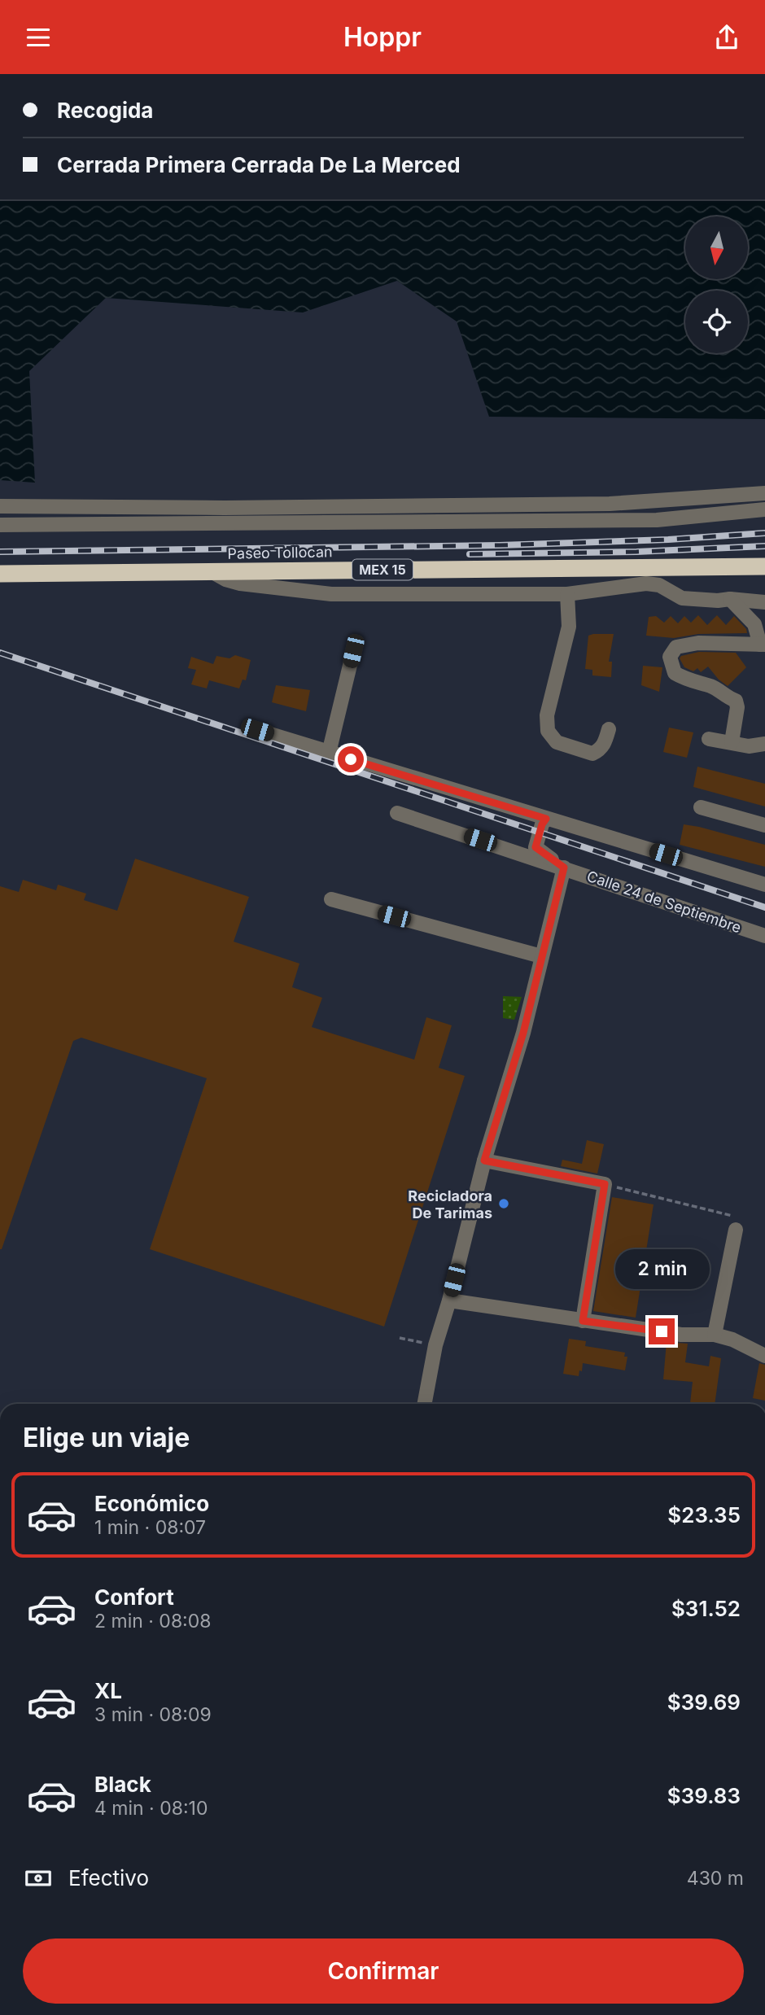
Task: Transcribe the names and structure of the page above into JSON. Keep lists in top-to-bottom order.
{
  "streets": {
    "highway": ["Paseo Tollocan", "MEX 15"],
    "street": ["Calle 24 de Septiembre"]
  },
  "places": ["Recicladora De Tarimas"],
  "north": "bottom",
  "page": {
    "header": "Hoppr",
    "banner": ["Recogida", "Cerrada Primera Cerrada De La Merced"],
    "bubble": "2 min",
    "heading": "Elige un viaje",
    "list": [
      {
        "name": "Económico",
        "note": "1 min · 08:07",
        "value": "$23.35"
      },
      {
        "name": "Confort",
        "note": "2 min · 08:08",
        "value": "$31.52"
      },
      {
        "name": "XL",
        "note": "3 min · 08:09",
        "value": "$39.69"
      },
      {
        "name": "Black",
        "note": "4 min · 08:10",
        "value": "$39.83"
      }
    ],
    "pay": ["Efectivo", "430 m"],
    "buttons": "Confirmar"
  }
}
